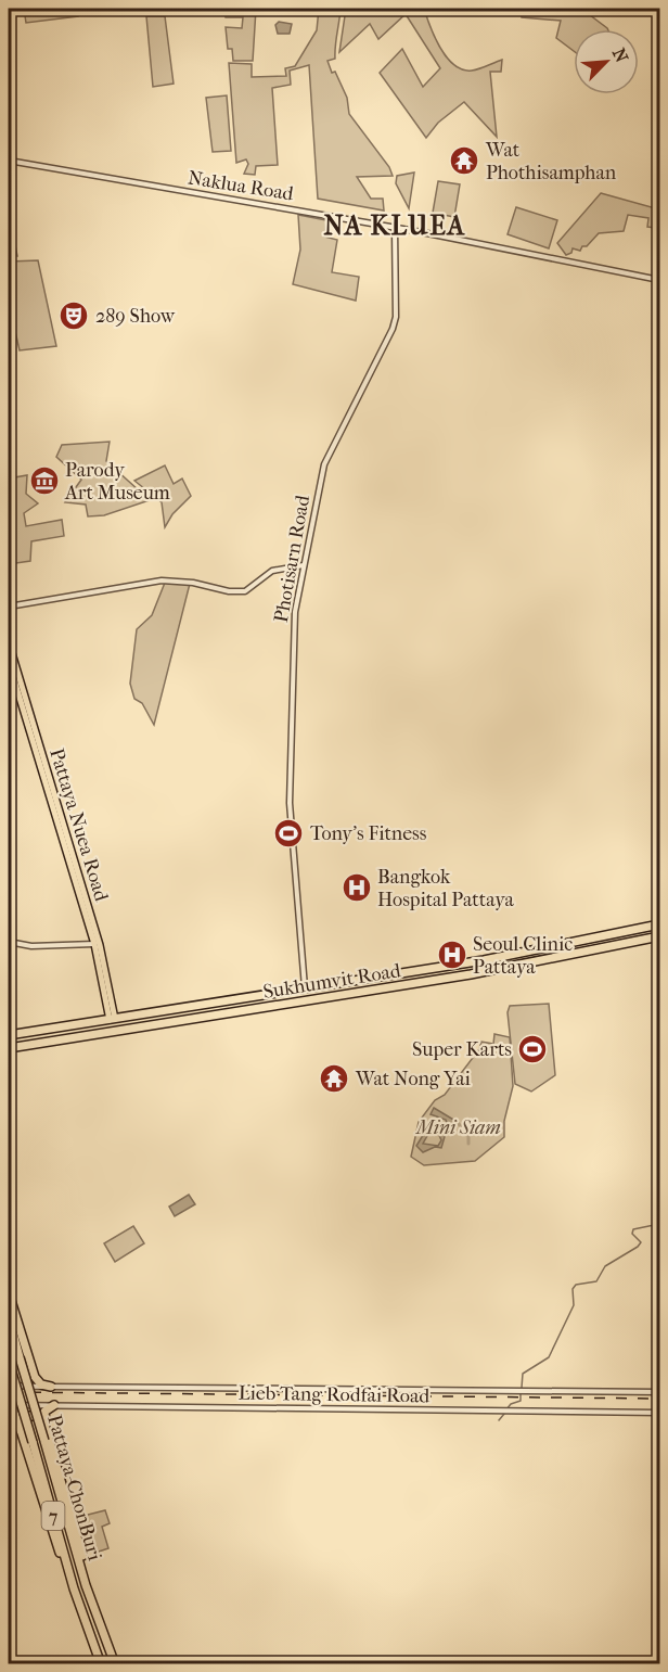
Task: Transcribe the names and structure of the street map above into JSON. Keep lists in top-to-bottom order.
{
  "streets": {
    "highway": ["Sukhumvit Road", "Pattaya-ChonBuri", "7"],
    "main road": ["Pattaya Nuea Road"],
    "street": ["Naklua Road", "Photisarn Road", "Lieb Tang Rodfai Road"]
  },
  "crossings": [
    ["Naklua Road", "Photisarn Road"],
    ["Photisarn Road", "Sukhumvit Road"],
    ["Pattaya Nuea Road", "Sukhumvit Road"]
  ],
  "districts": ["NA KLUEA"],
  "parks": ["Mini Siam"],
  "places": {
    "temple": ["Wat Phothisamphan", "Wat Nong Yai"],
    "theatre": ["289 Show"],
    "museum": ["Parody Art Museum"],
    "sports": ["Tony's Fitness", "Super Karts"],
    "hospital": ["Bangkok Hospital Pattaya", "Seoul Clinic Pattaya"]
  },
  "north": "top right"
}
